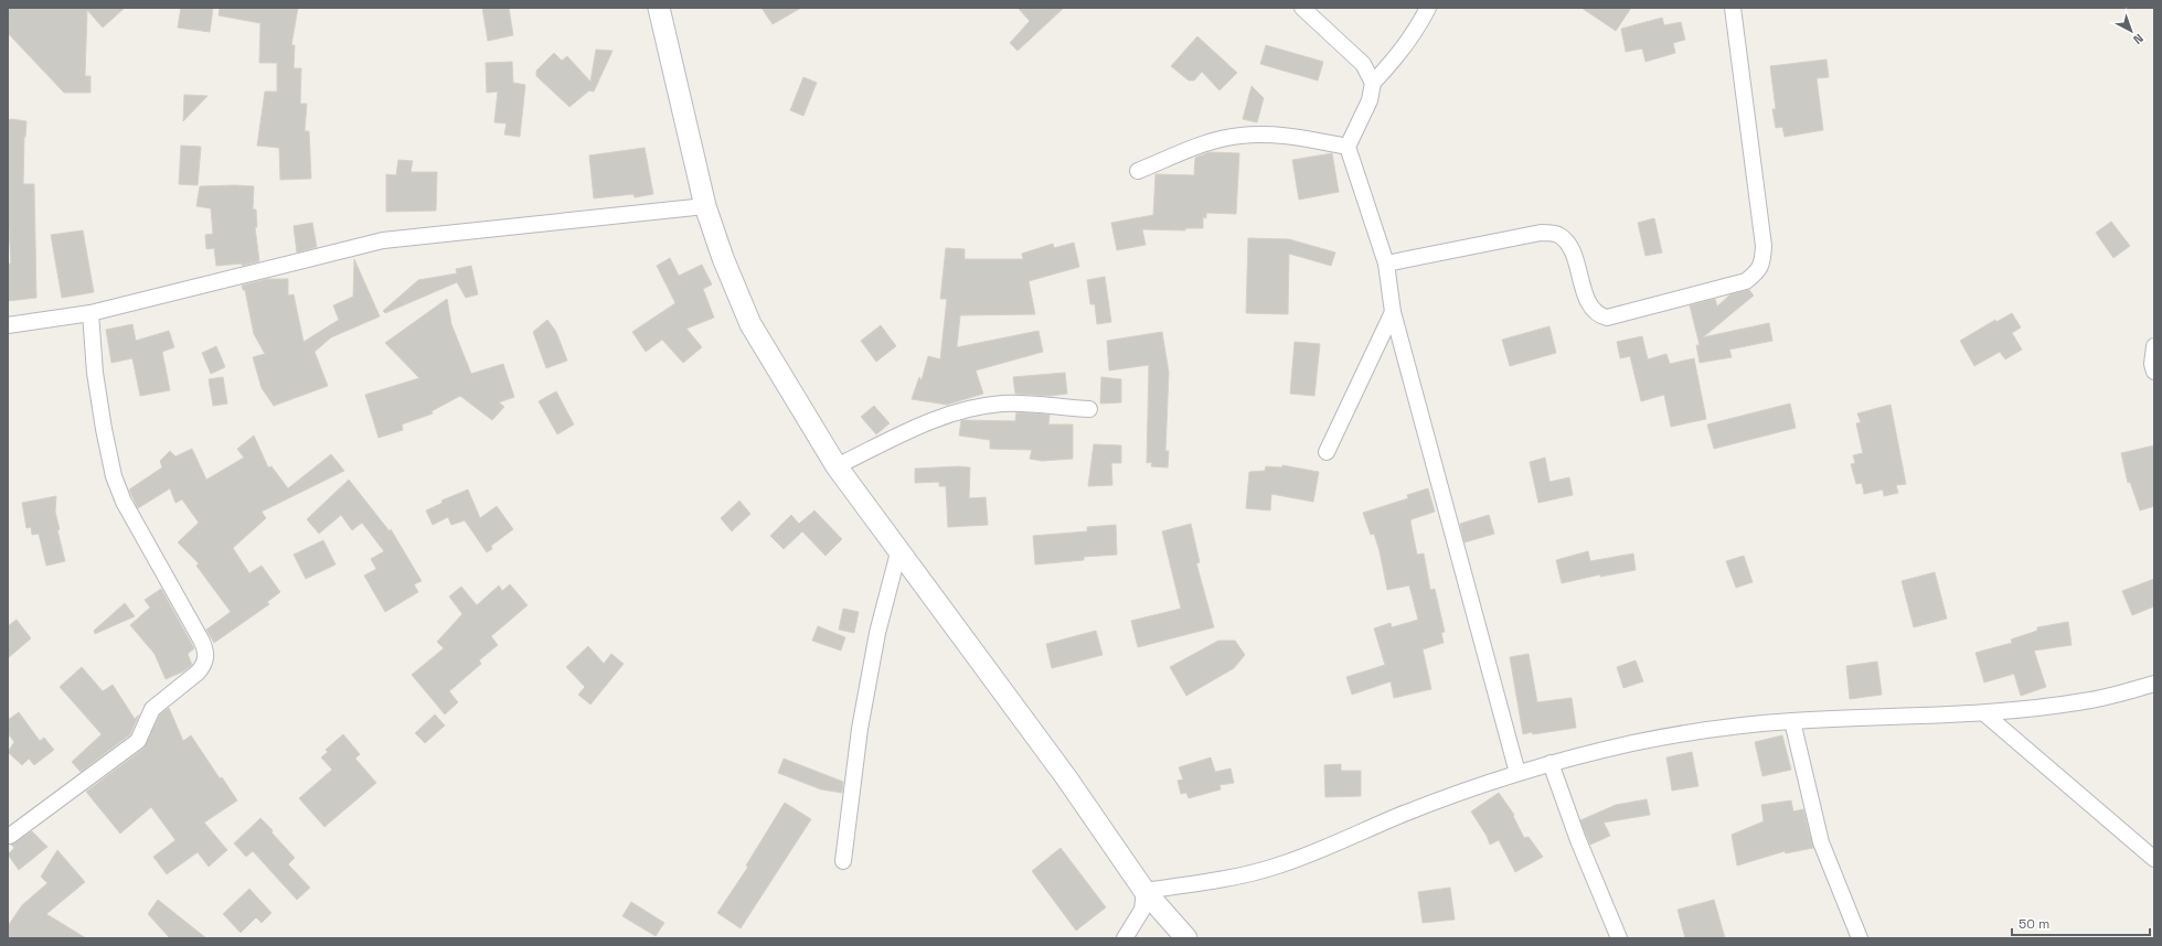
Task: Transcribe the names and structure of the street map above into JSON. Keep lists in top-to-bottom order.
{
  "scale_bar": "50 m",
  "north": "bottom right"
}
